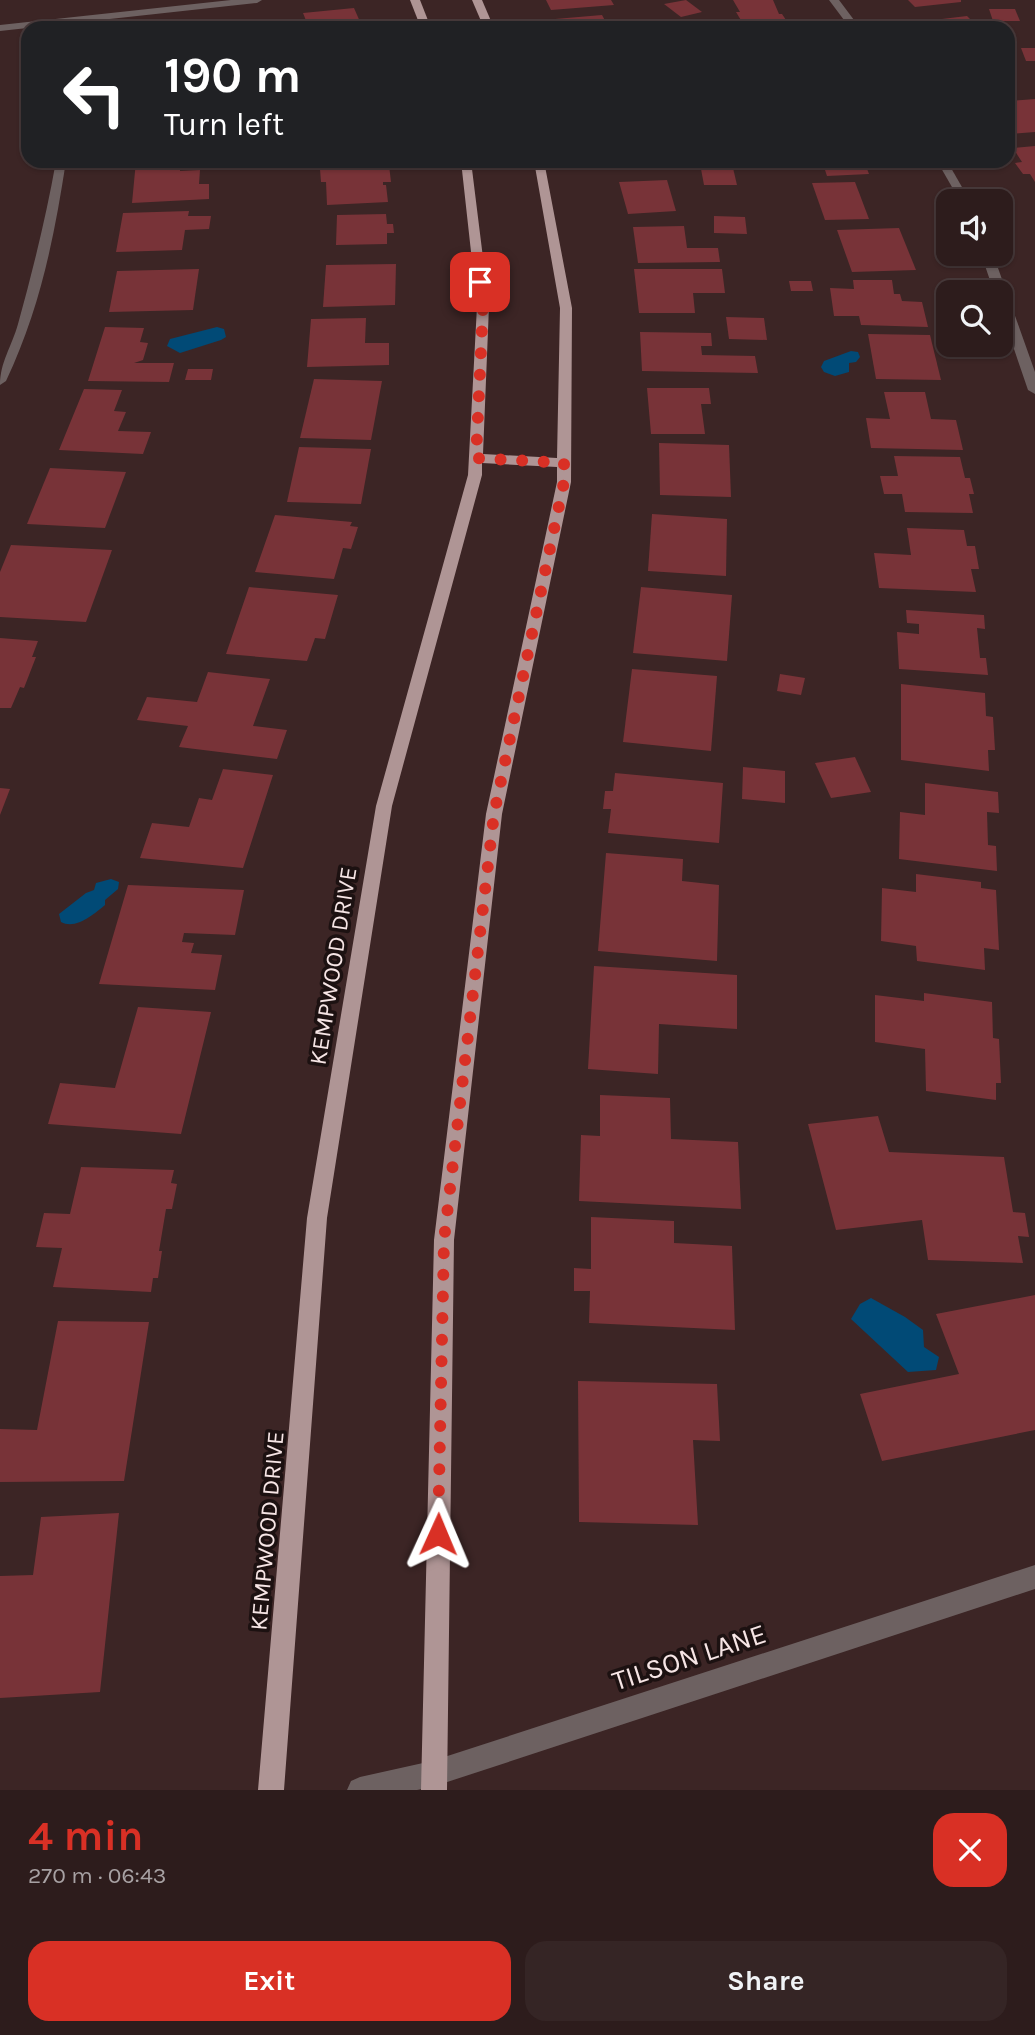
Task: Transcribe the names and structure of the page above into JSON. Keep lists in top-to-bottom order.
{
  "streets": {
    "main road": ["KEMPWOOD DRIVE"],
    "street": ["TILSON LANE"]
  },
  "page": {
    "turn": ["190 m", "Turn left"],
    "heading": ["4 min", "270 m · 06:43"],
    "buttons": ["Exit", "Share"]
  }
}
